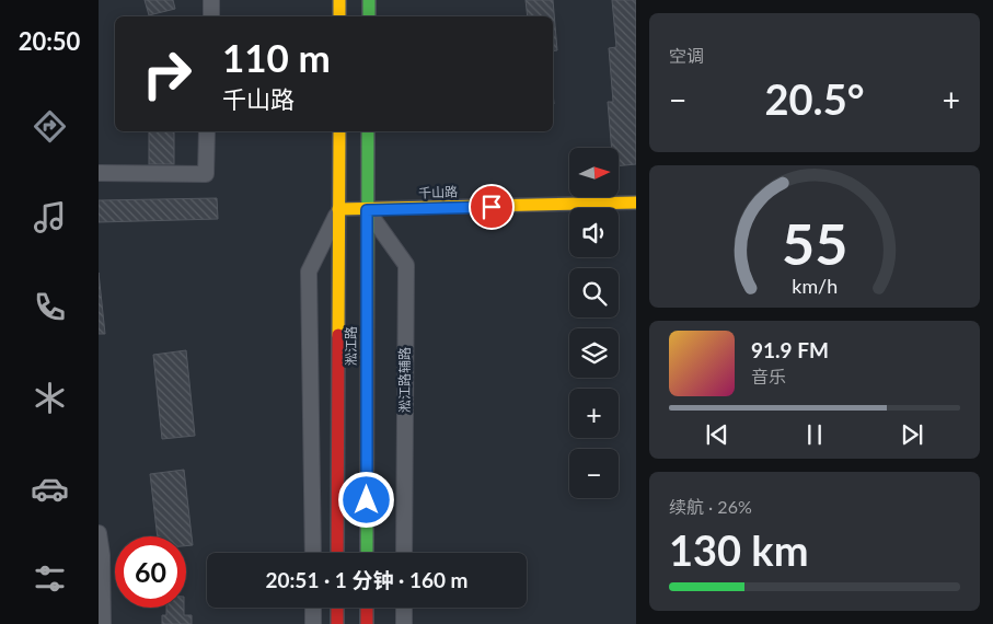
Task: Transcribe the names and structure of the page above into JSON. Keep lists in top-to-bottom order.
{
  "streets": {
    "main road": ["千山路", "淞江路"],
    "street": ["淞江路辅路"]
  },
  "crossings": [
    ["千山路", "淞江路"],
    ["千山路", "淞江路辅路"],
    ["淞江路", "淞江路辅路"]
  ],
  "north": "right",
  "page": {
    "tabs": "20:50",
    "tile": [
      "空调",
      ["续航 · 26%", "130 km"]
    ],
    "turn": ["110 m", "千山路"],
    "heat": ["−", "20.5°", "+"],
    "map_buttons": ["+", "−"],
    "song": ["91.9 FM", "音乐"],
    "limit": "60",
    "trip": "20:51 · 1 分钟 · 160 m",
    "gauge": ["55", "km/h"]
  }
}
